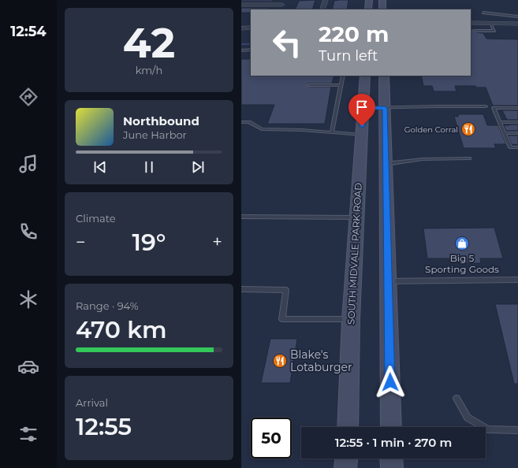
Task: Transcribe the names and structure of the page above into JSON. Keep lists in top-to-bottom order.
{
  "streets": {
    "main road": ["SOUTH MIDVALE PARK ROAD"]
  },
  "places": {
    "restaurant": ["Golden Corral", "Blake's Lotaburger"],
    "shop": ["Big 5 Sporting Goods"]
  },
  "page": {
    "tabs": "12:54",
    "tile": [
      ["42", "km/h"],
      "Climate",
      ["Range · 94%", "470 km"],
      ["Arrival", "12:55"]
    ],
    "turn": ["220 m", "Turn left"],
    "song": ["Northbound", "June Harbor"],
    "heat": ["−", "19°", "+"],
    "limit": "50",
    "trip": "12:55 · 1 min · 270 m"
  }
}
